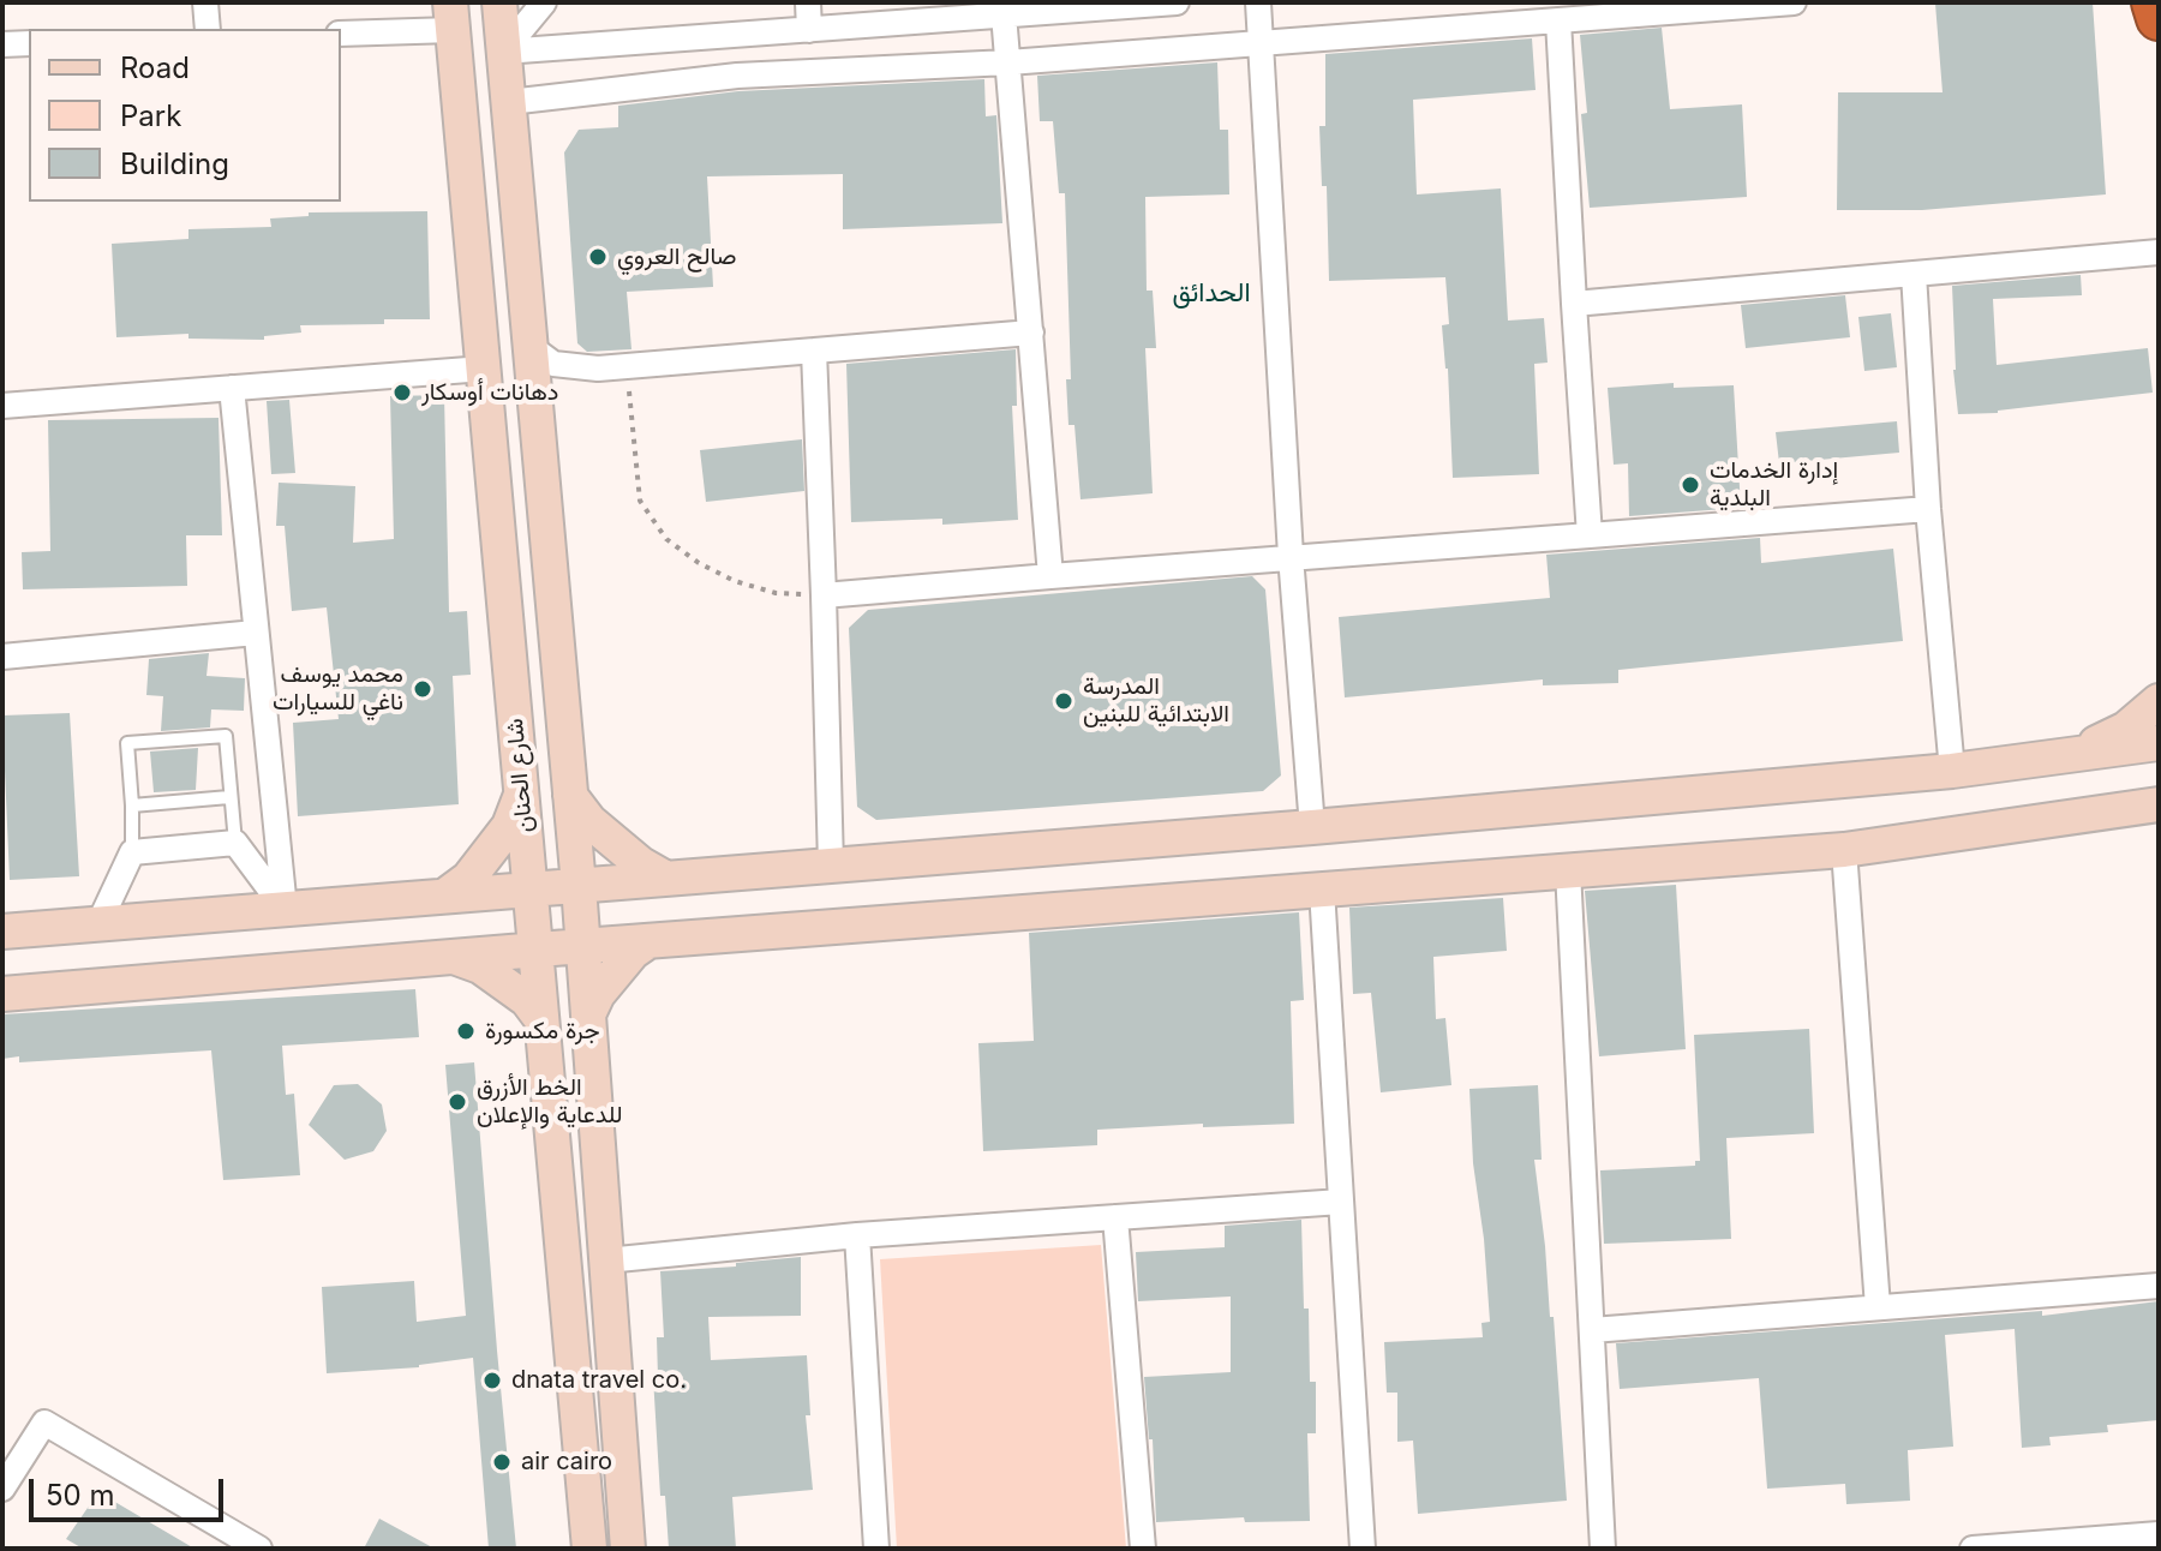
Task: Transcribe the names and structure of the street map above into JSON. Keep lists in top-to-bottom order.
{
  "streets": {
    "main road": ["شارع الحنان"]
  },
  "districts": ["الحدائق"],
  "places": [
    "صالح العروي",
    "دهانات أوسكار",
    "إدارة الخدمات البلدية",
    "محمد يوسف ناغي للسيارات",
    "المدرسة الابتدائية للبنين",
    "جرة مكسورة",
    "الخط الأزرق للدعاية والإعلان",
    "dnata travel co.",
    "air cairo"
  ],
  "legend": ["Road", "Park", "Building"],
  "scale_bar": "50 m"
}
